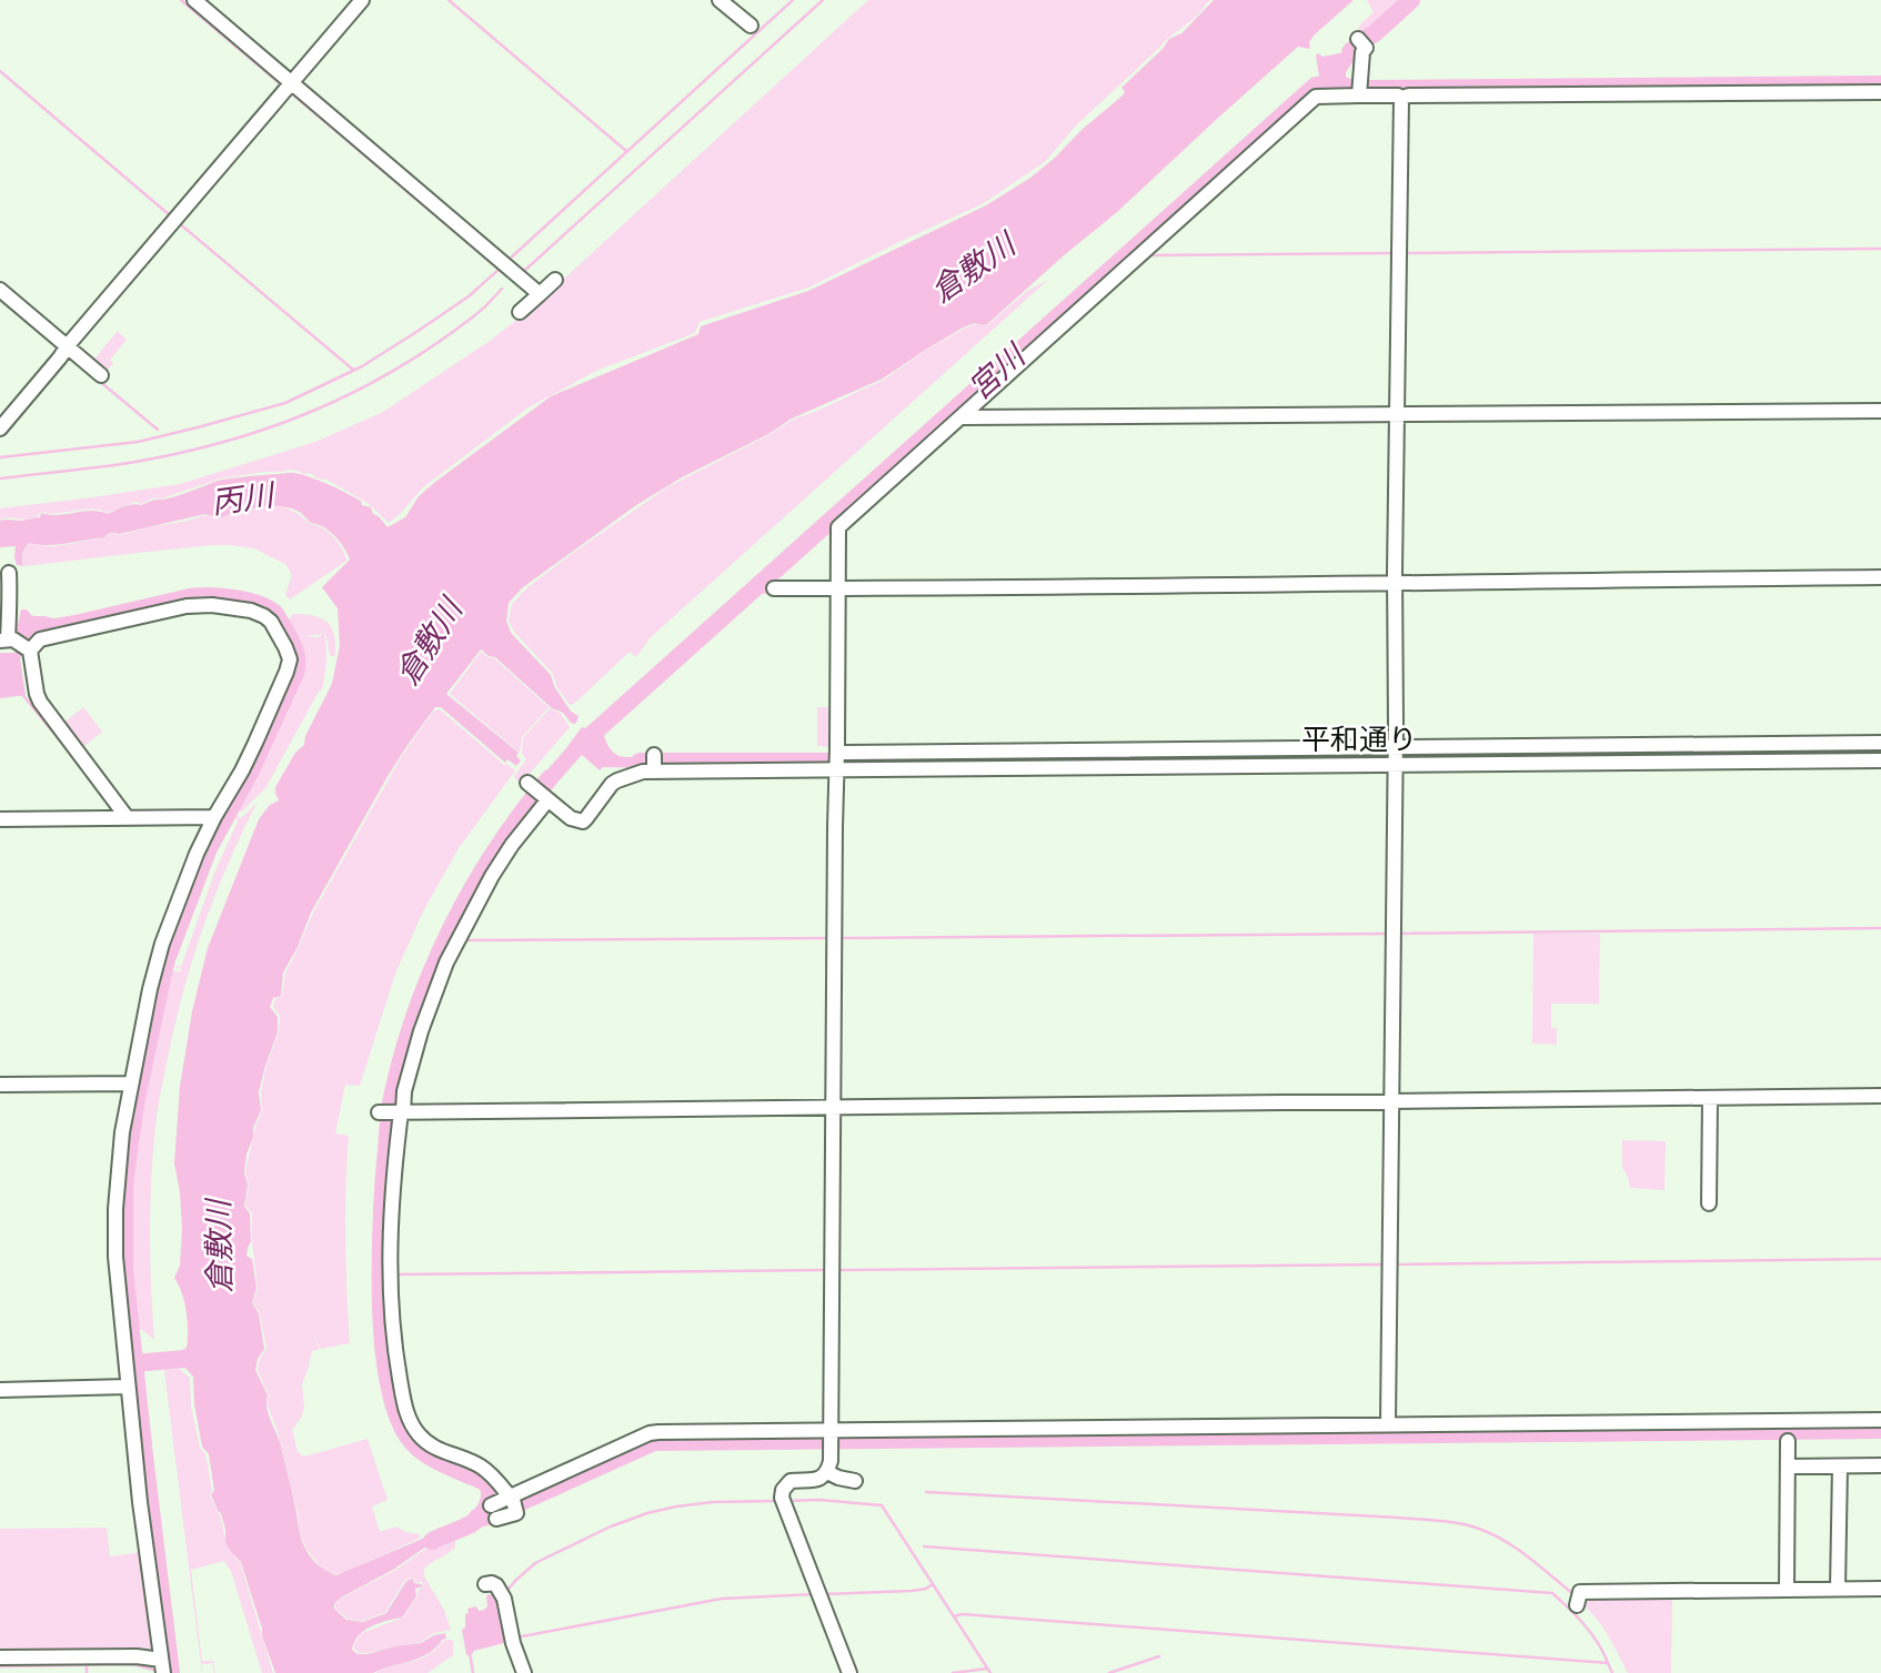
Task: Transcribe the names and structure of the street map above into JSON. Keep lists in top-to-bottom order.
{
  "streets": {
    "street": ["平和通り"]
  },
  "water": ["倉敷川", "宮川", "丙川"]
}
